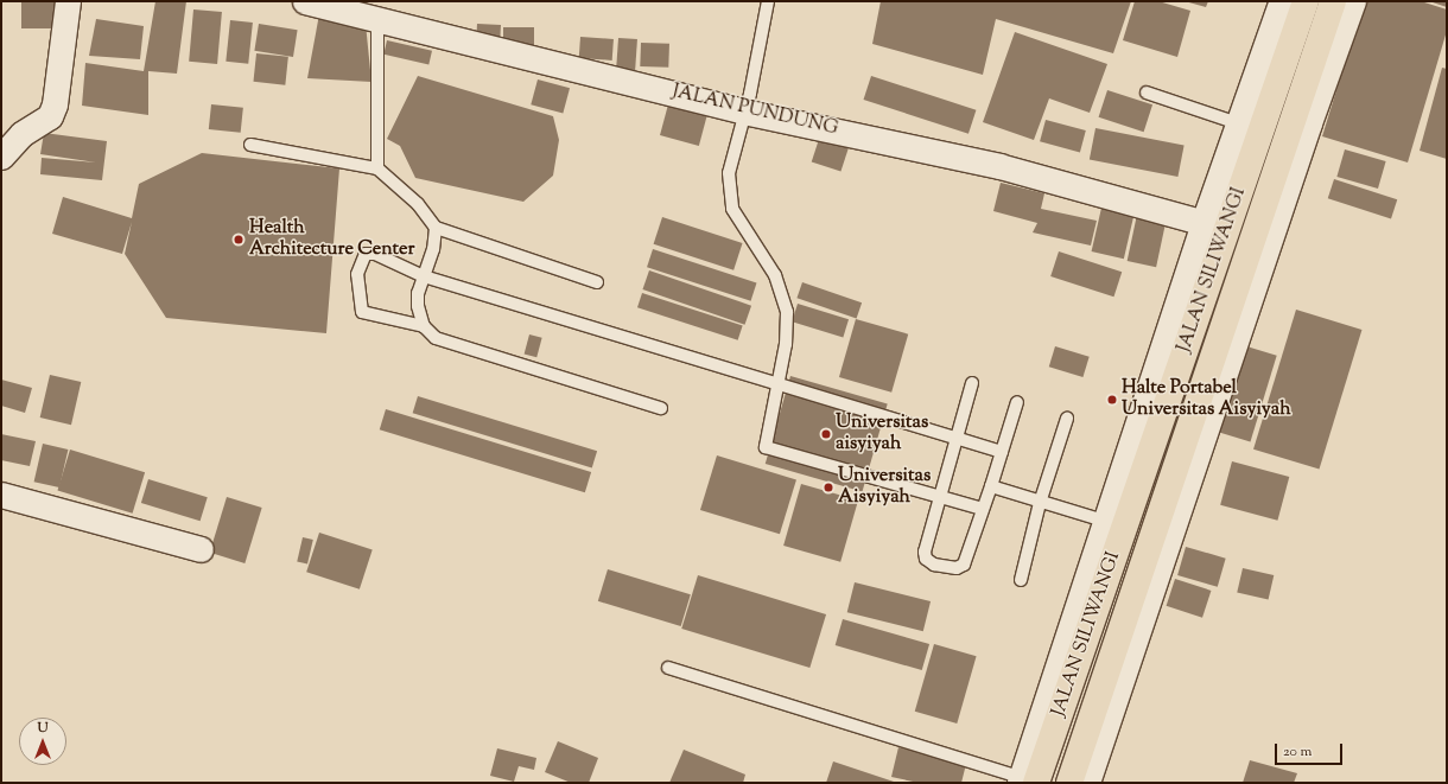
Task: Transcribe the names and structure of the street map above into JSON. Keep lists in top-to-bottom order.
{
  "streets": {
    "highway": ["JALAN SILIWANGI"],
    "street": ["JALAN PUNDUNG"]
  },
  "places": [
    "Health Architecture Center",
    "Halte Portabel Universitas Aisyiyah",
    "Universitas aisyiyah",
    "Universitas Aisyiyah"
  ],
  "scale_bar": "20 m",
  "north": "top"
}
